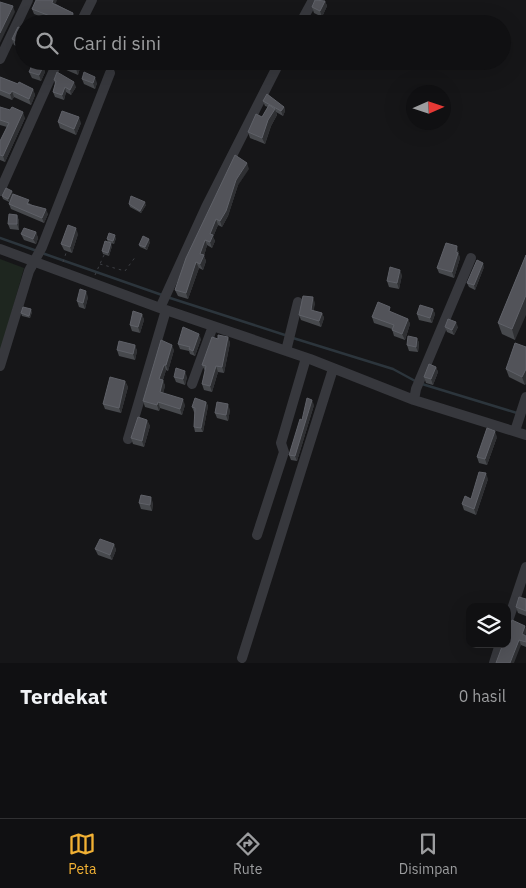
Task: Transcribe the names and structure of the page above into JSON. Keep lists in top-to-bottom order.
{
  "north": "right",
  "page": {
    "search": "Cari di sini",
    "heading": ["Terdekat", "0 hasil"],
    "nav": ["Peta", "Rute", "Disimpan"]
  }
}
